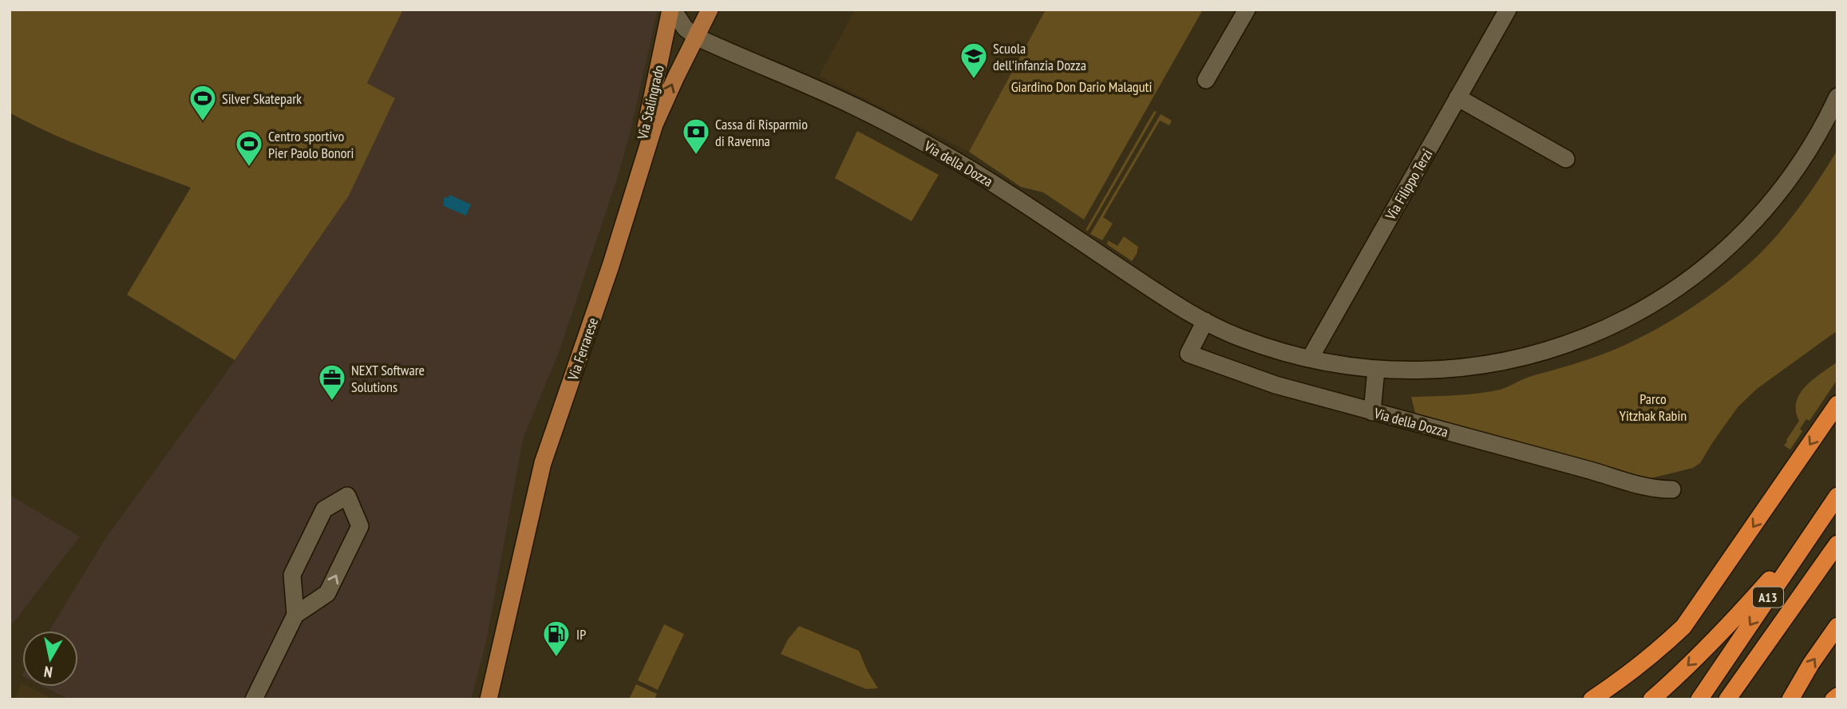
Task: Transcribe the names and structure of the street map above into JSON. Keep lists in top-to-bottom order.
{
  "streets": {
    "highway": ["A13"],
    "main road": ["Via Stalingrado", "Via Ferrarese"],
    "street": ["Via della Dozza", "Via Filippo Terzi"]
  },
  "crossings": [
    ["Via Stalingrado", "Via Ferrarese"],
    ["Via della Dozza", "Via Filippo Terzi"],
    ["Via della Dozza", "Via Ferrarese"]
  ],
  "parks": ["Giardino Don Dario Malaguti", "Parco Yitzhak Rabin"],
  "places": {
    "school or university": ["Scuola dell'infanzia Dozza"],
    "sports": ["Silver Skatepark", "Centro sportivo Pier Paolo Bonori"],
    "bank": ["Cassa di Risparmio di Ravenna"],
    "office": ["NEXT Software Solutions"],
    "fuel station": ["IP"]
  },
  "north": "bottom"
}
